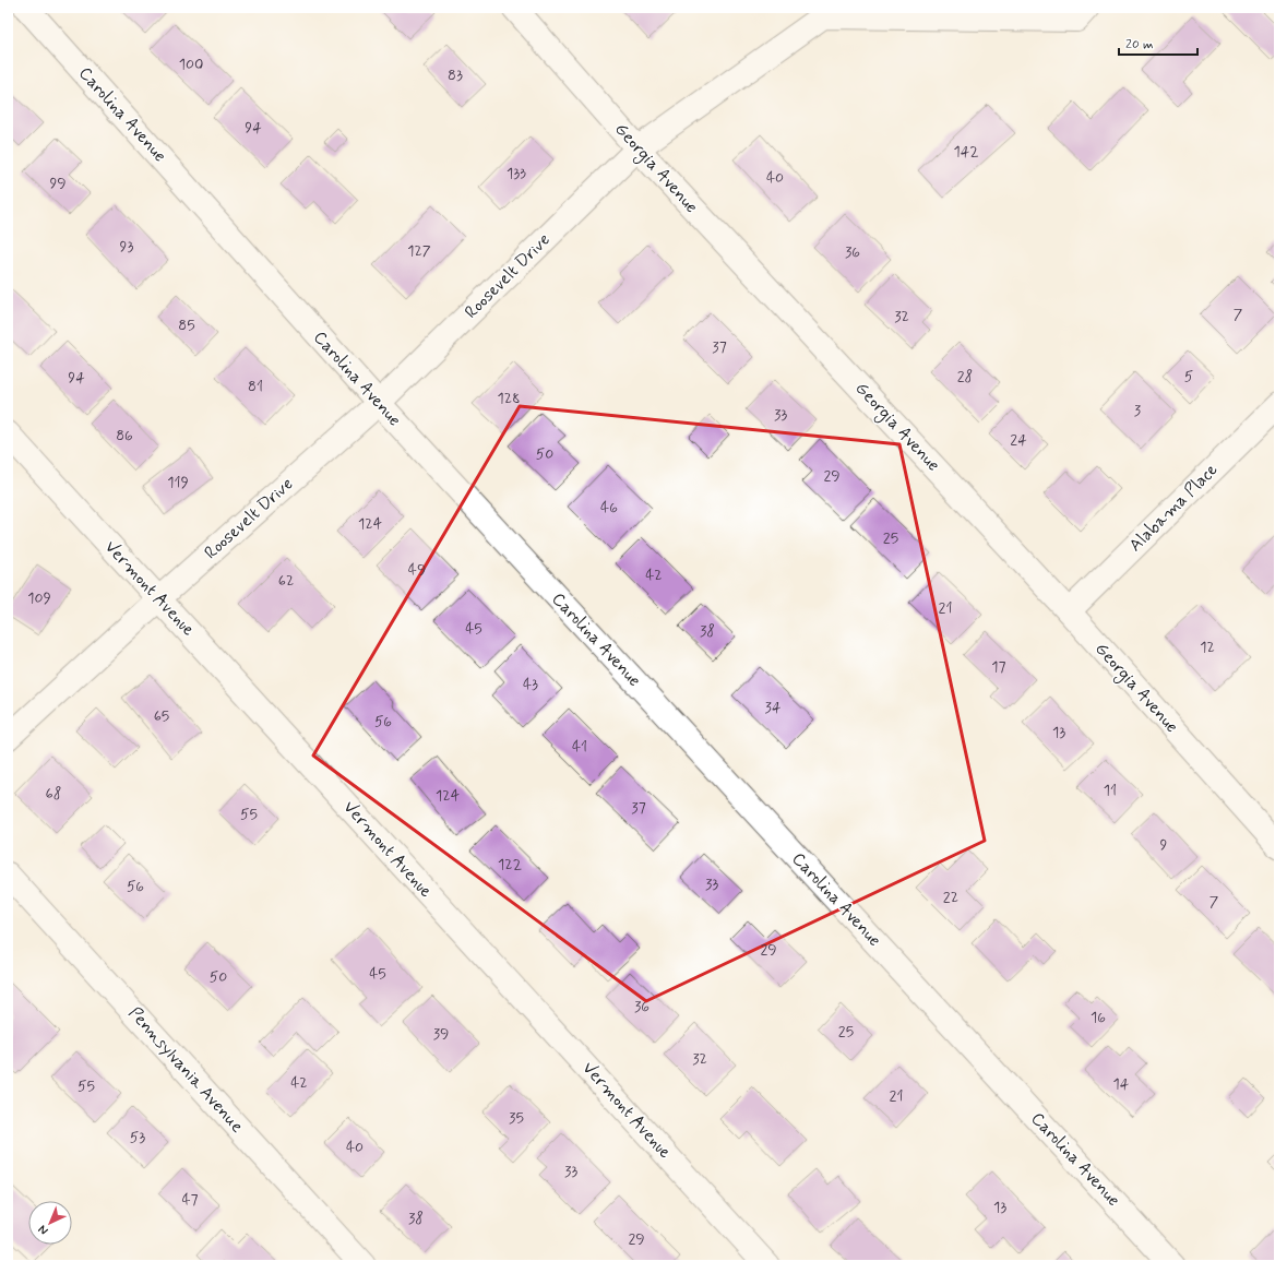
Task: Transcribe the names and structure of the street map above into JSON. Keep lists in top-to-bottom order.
{
  "streets": {
    "street": [
      "Carolina Avenue",
      "Georgia Avenue",
      "Roosevelt Drive",
      "Alabama Place",
      "Vermont Avenue",
      "Pennsylvania Avenue"
    ]
  },
  "crossings": [
    ["Carolina Avenue", "Roosevelt Drive"],
    ["Georgia Avenue", "Roosevelt Drive"],
    ["Georgia Avenue", "Alabama Place"],
    ["Roosevelt Drive", "Vermont Avenue"]
  ],
  "house_numbers": [
    "100",
    "83",
    "94",
    "142",
    "133",
    "40",
    "99",
    "93",
    "127",
    "36",
    "7",
    "32",
    "85",
    "37",
    "28",
    "5",
    "94",
    "81",
    "128",
    "3",
    "33",
    "86",
    "24",
    "50",
    "29",
    "119",
    "46",
    "124",
    "25",
    "49",
    "42",
    "62",
    "109",
    "21",
    "45",
    "38",
    "12",
    "17",
    "43",
    "34",
    "65",
    "56",
    "13",
    "41",
    "11",
    "68",
    "124",
    "37",
    "55",
    "9",
    "122",
    "33",
    "56",
    "22",
    "7",
    "29",
    "45",
    "50",
    "36",
    "16",
    "25",
    "39",
    "32",
    "42",
    "14",
    "55",
    "21",
    "35",
    "53",
    "40",
    "33",
    "47",
    "13",
    "38",
    "29"
  ],
  "scale_bar": "20 m",
  "north": "bottom left"
}
